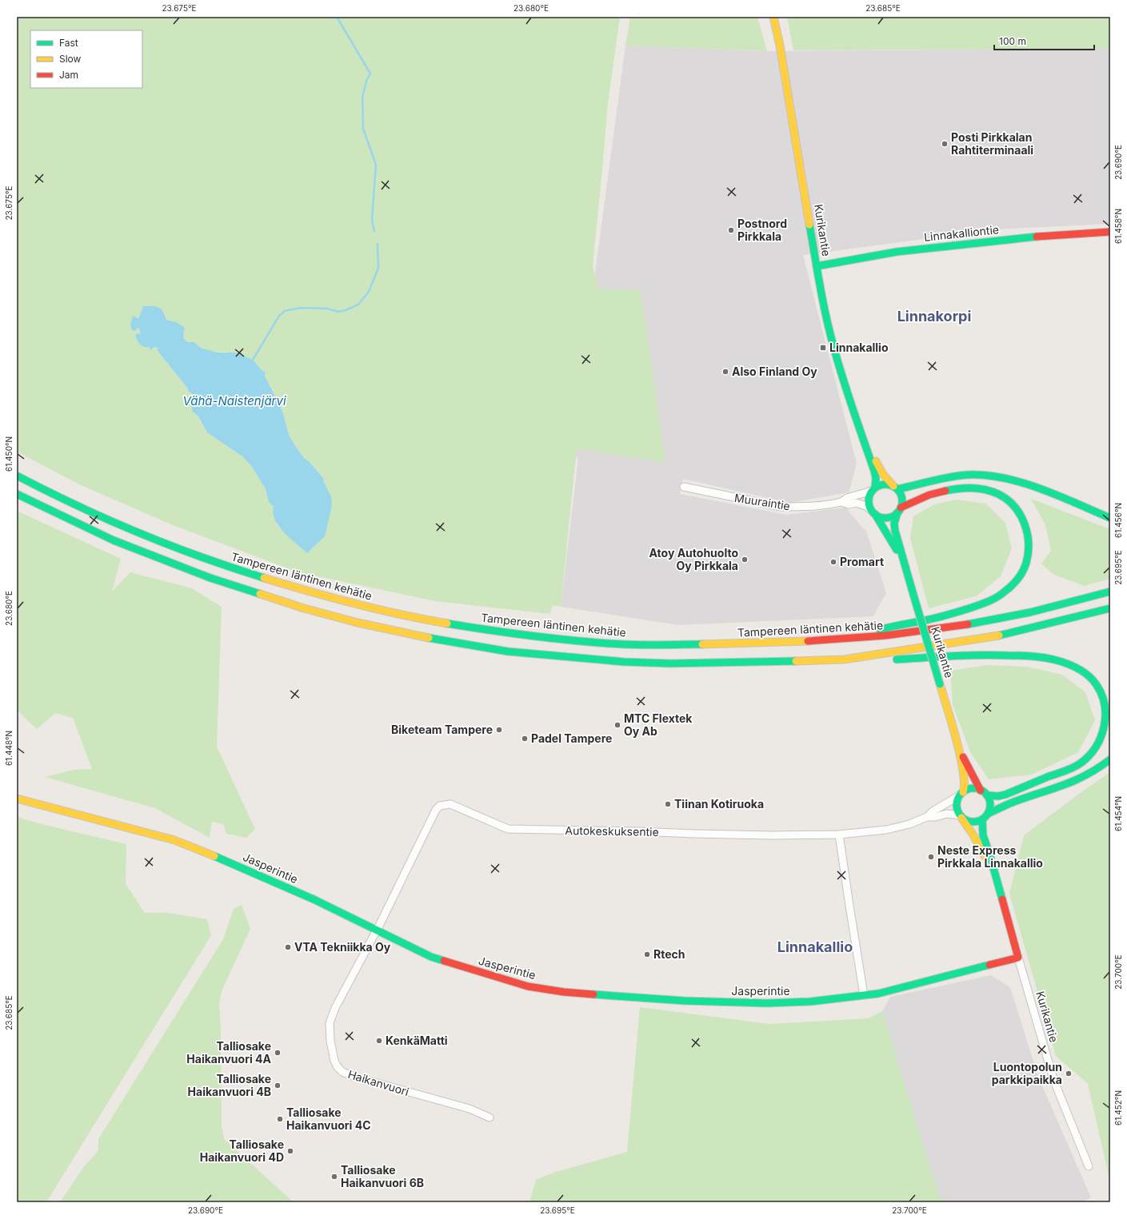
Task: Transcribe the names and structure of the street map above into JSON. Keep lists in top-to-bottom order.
{
  "streets": {
    "main road": [
      "Kurikantie",
      "Linnakalliontie",
      "Tampereen läntinen kehätie",
      "Jasperintie"
    ],
    "street": ["Muuraintie", "Autokeskuksentie", "Haikanvuori"]
  },
  "crossings": [
    ["Kurikantie", "Linnakalliontie"],
    ["Kurikantie", "Muuraintie"],
    ["Kurikantie", "Autokeskuksentie"],
    ["Kurikantie", "Jasperintie"],
    ["Autokeskuksentie", "Jasperintie"],
    ["Autokeskuksentie", "Haikanvuori"],
    ["Jasperintie", "Haikanvuori"]
  ],
  "districts": ["Linnakorpi", "Linnakallio"],
  "water": ["Vähä-Naistenjärvi"],
  "places": {
    "other": [
      "Posti Pirkkalan Rahtiterminaali",
      "Postnord Pirkkala",
      "Also Finland Oy",
      "Atoy Autohuolto Oy Pirkkala",
      "Promart",
      "MTC Flextek Oy Ab",
      "Biketeam Tampere",
      "Padel Tampere",
      "Tiinan Kotiruoka",
      "Neste Express Pirkkala Linnakallio",
      "VTA Tekniikka Oy",
      "Rtech",
      "KenkäMatti",
      "Talliosake Haikanvuori 4A",
      "Luontopolun parkkipaikka",
      "Talliosake Haikanvuori 4B",
      "Talliosake Haikanvuori 4C",
      "Talliosake Haikanvuori 4D",
      "Talliosake Haikanvuori 6B"
    ],
    "transit": ["Linnakallio"]
  },
  "legend": ["Fast", "Slow", "Jam"],
  "scale_bar": "100 m",
  "coordinates": [
    "23.675°E",
    "23.680°E",
    "23.685°E",
    "23.690°E",
    "61.458°N",
    "61.450°N",
    "61.456°N",
    "23.695°E",
    "61.448°N",
    "61.454°N",
    "23.700°E",
    "61.452°N"
  ]
}
